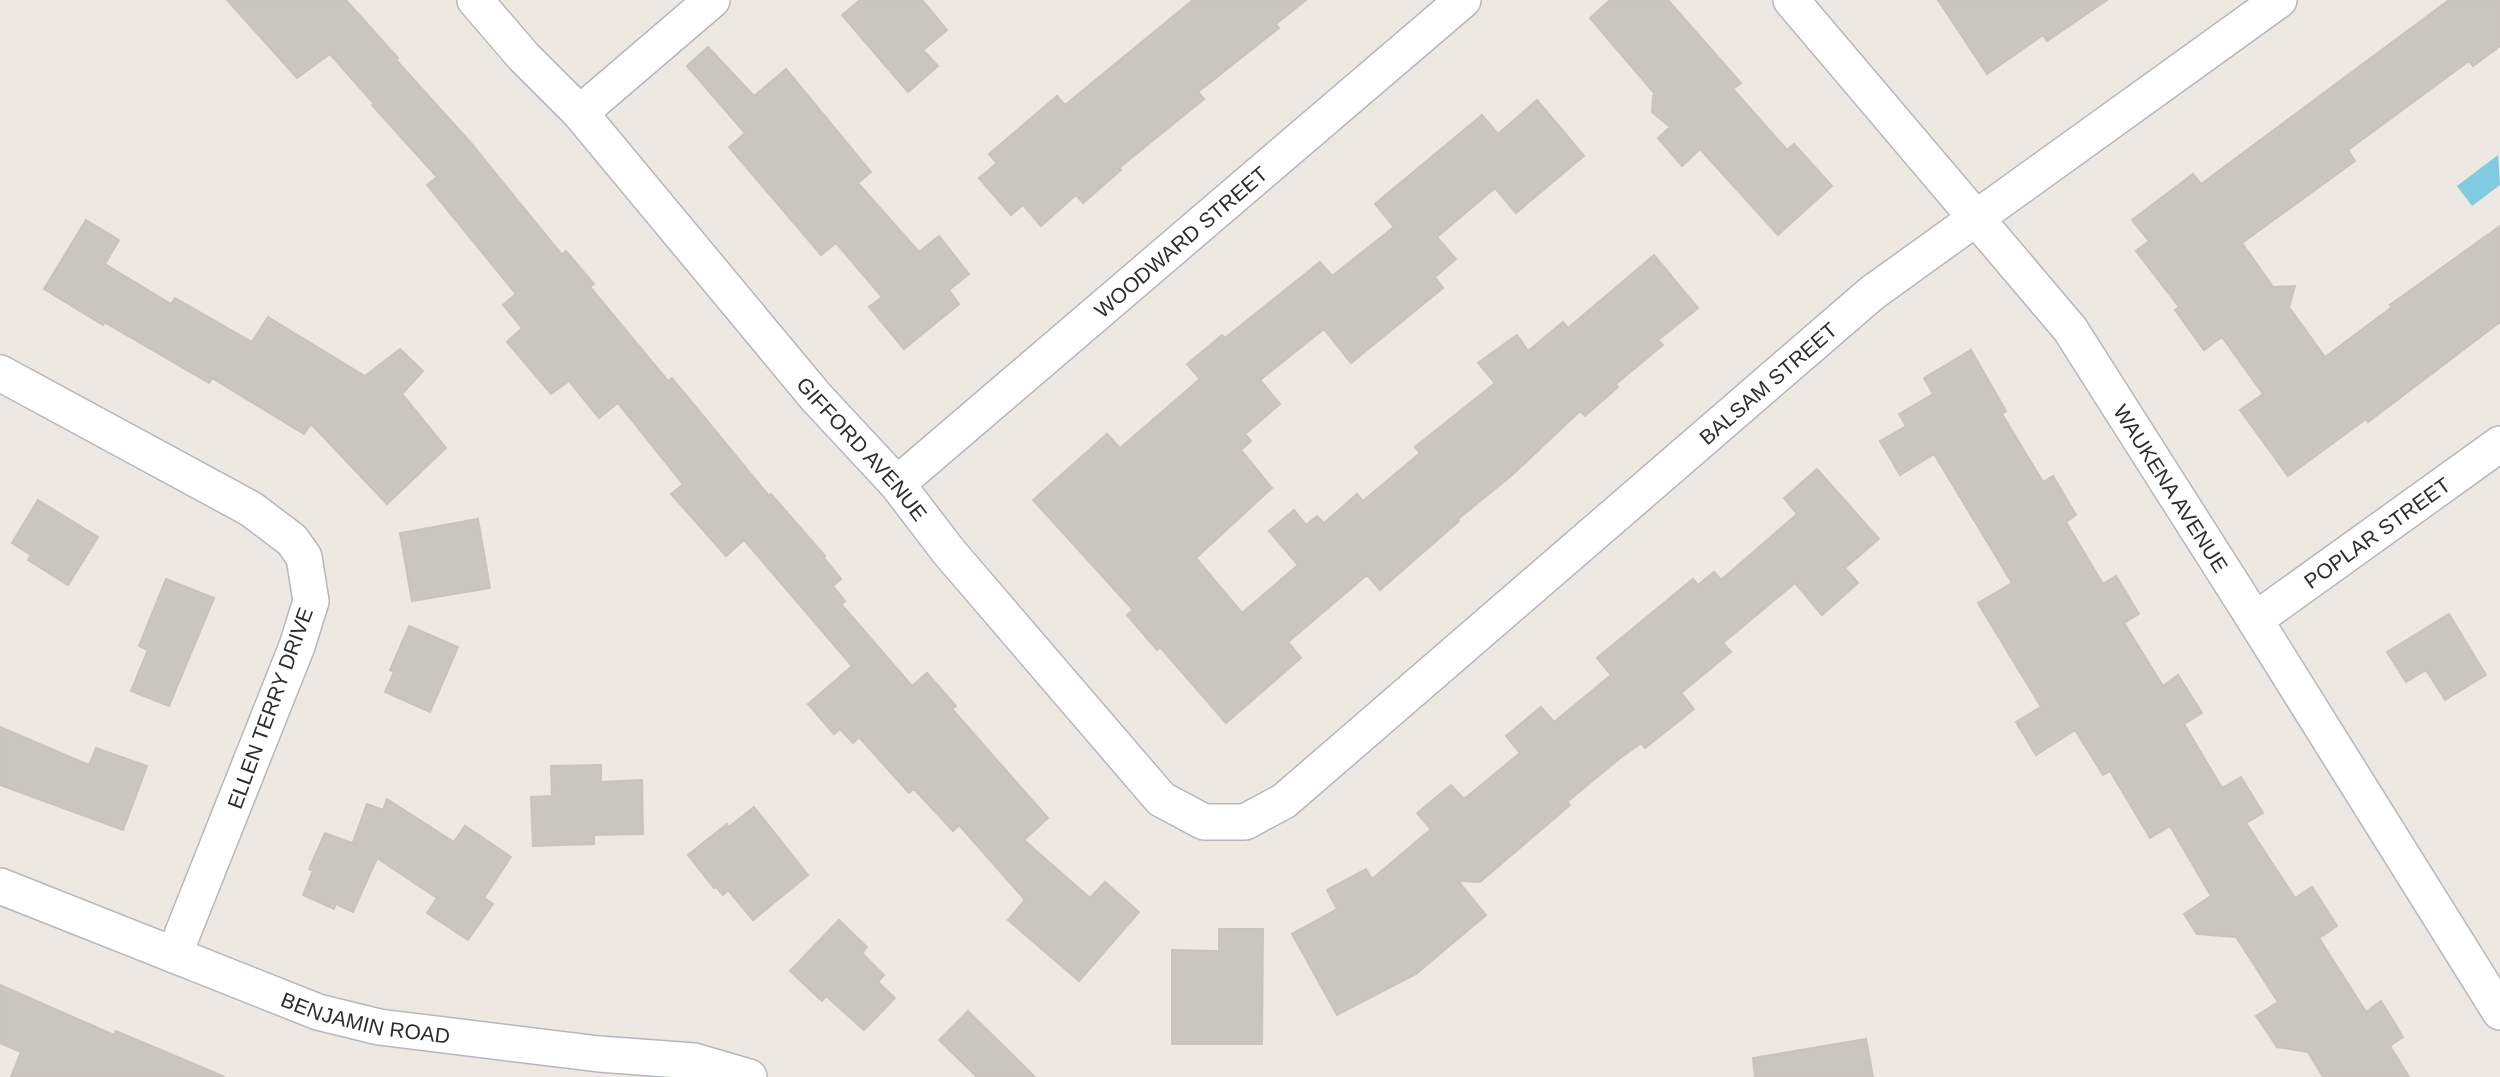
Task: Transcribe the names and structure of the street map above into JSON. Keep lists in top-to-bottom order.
{
  "streets": {
    "street": [
      "WOODWARD STREET",
      "BALSAM STREET",
      "GIFFORD AVENUE",
      "WAUKENA AVENUE",
      "POPLAR STREET",
      "ELLEN TERRY DRIVE",
      "BENJAMIN ROAD"
    ]
  },
  "crossings": [
    ["WOODWARD STREET", "GIFFORD AVENUE"],
    ["BALSAM STREET", "GIFFORD AVENUE"],
    ["BALSAM STREET", "WAUKENA AVENUE"],
    ["WAUKENA AVENUE", "POPLAR STREET"],
    ["ELLEN TERRY DRIVE", "BENJAMIN ROAD"]
  ]
}
